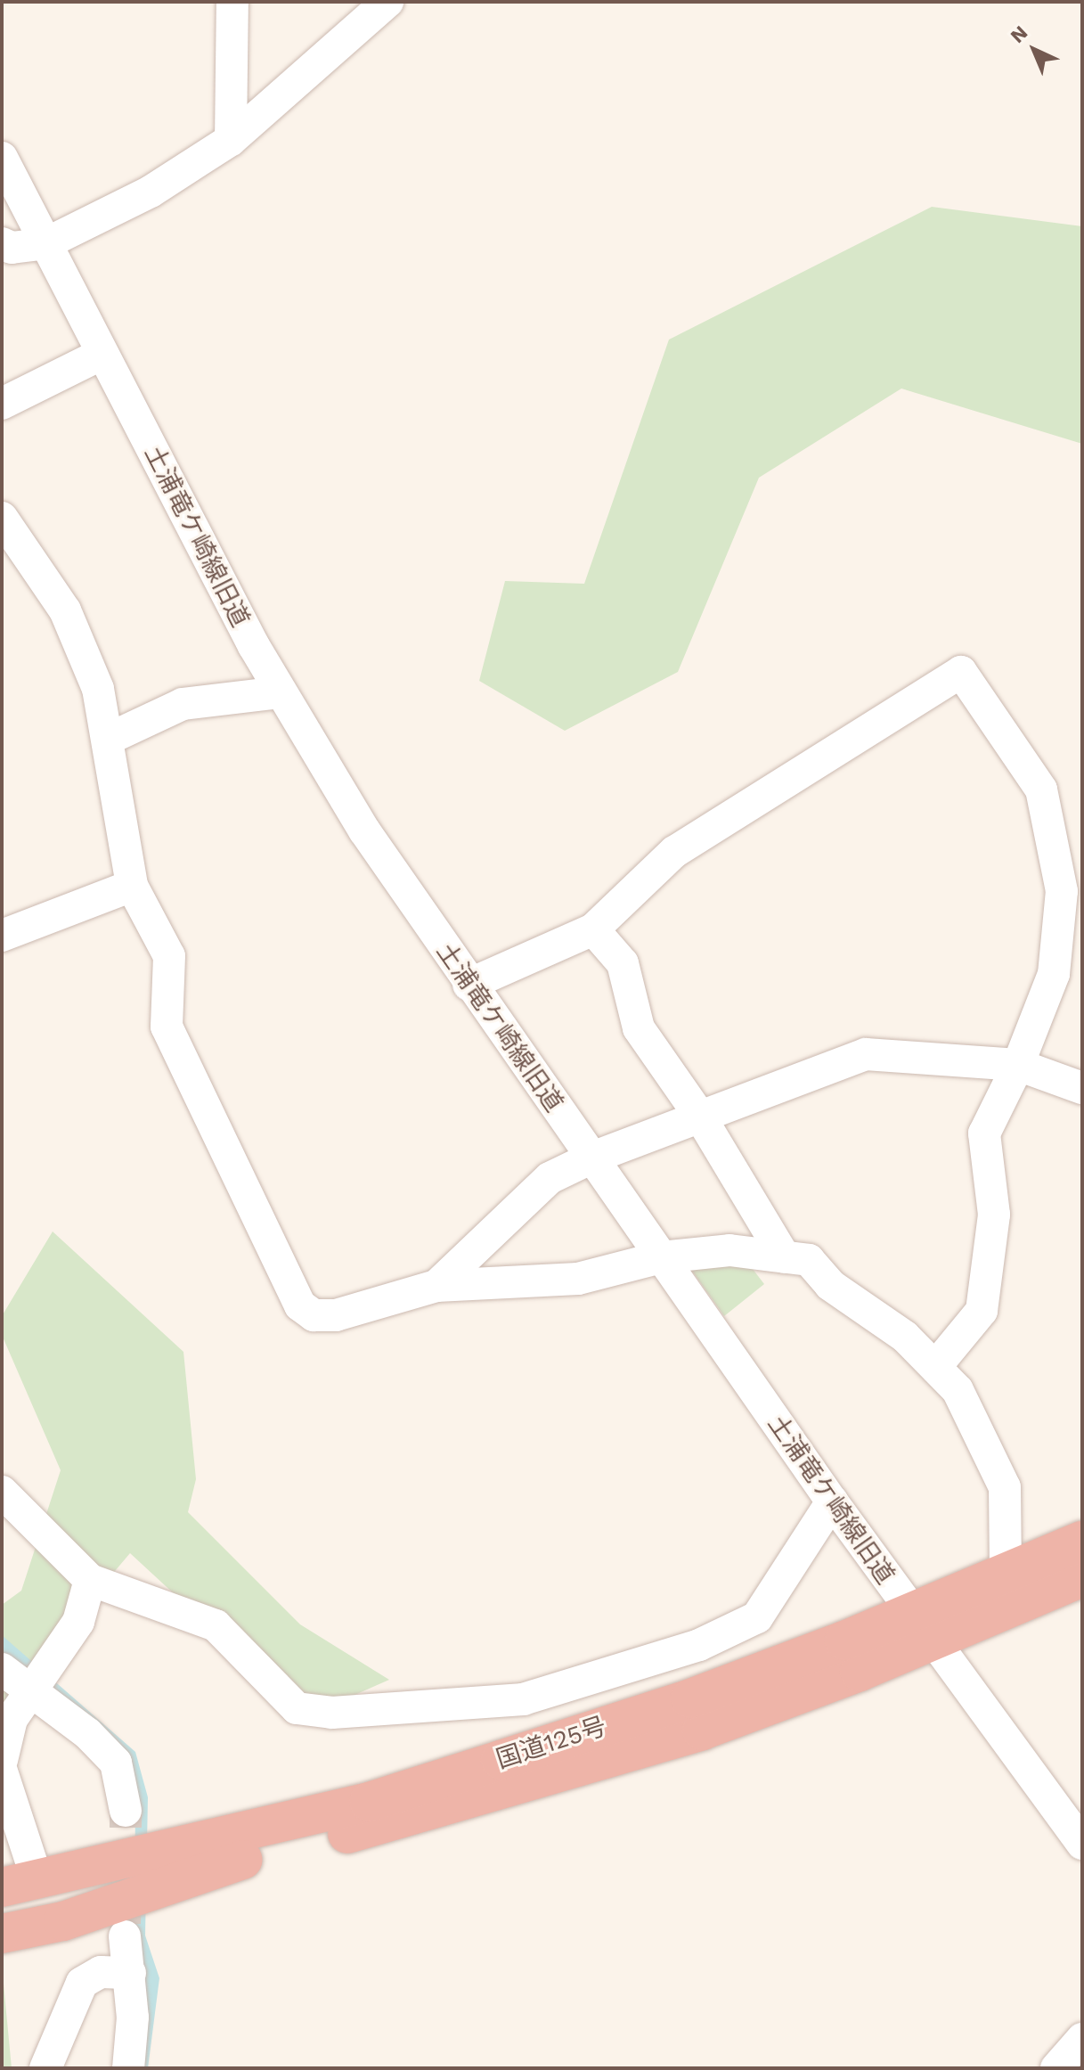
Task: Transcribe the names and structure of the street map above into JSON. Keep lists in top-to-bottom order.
{
  "streets": {
    "highway": ["国道125号"],
    "street": ["土浦竜ケ崎線旧道"]
  },
  "crossings": [
    ["土浦竜ケ崎線旧道", "国道125号"]
  ],
  "north": "top left"
}
